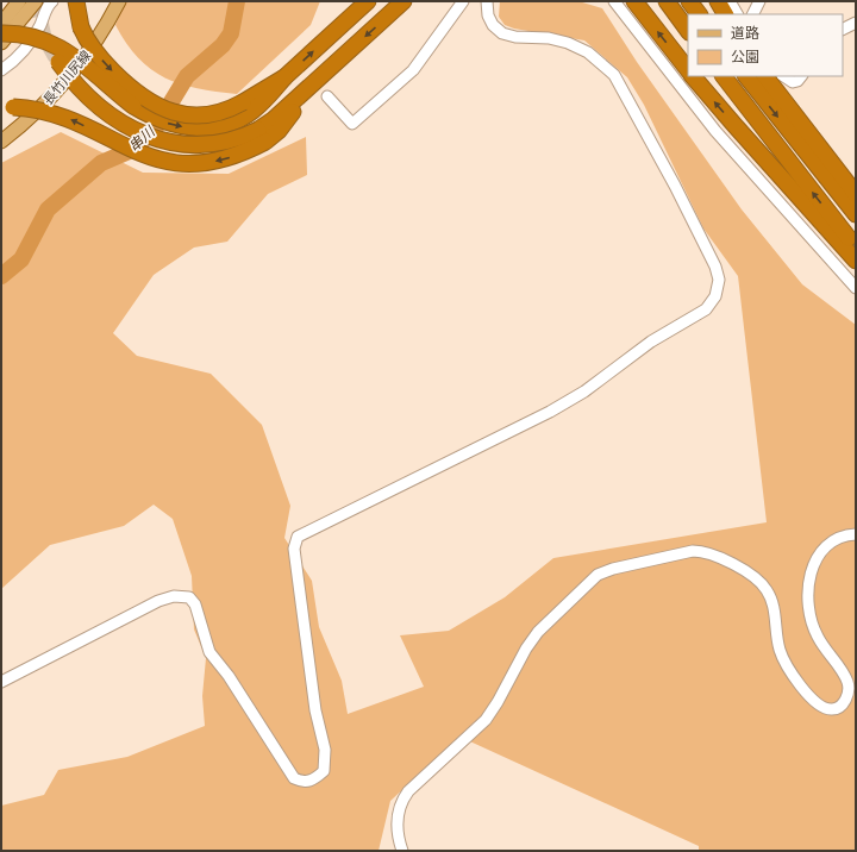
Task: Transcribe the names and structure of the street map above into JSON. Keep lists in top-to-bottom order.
{
  "streets": {
    "main road": ["長竹川尻線"]
  },
  "water": ["串川"],
  "legend": ["道路", "公園"]
}
